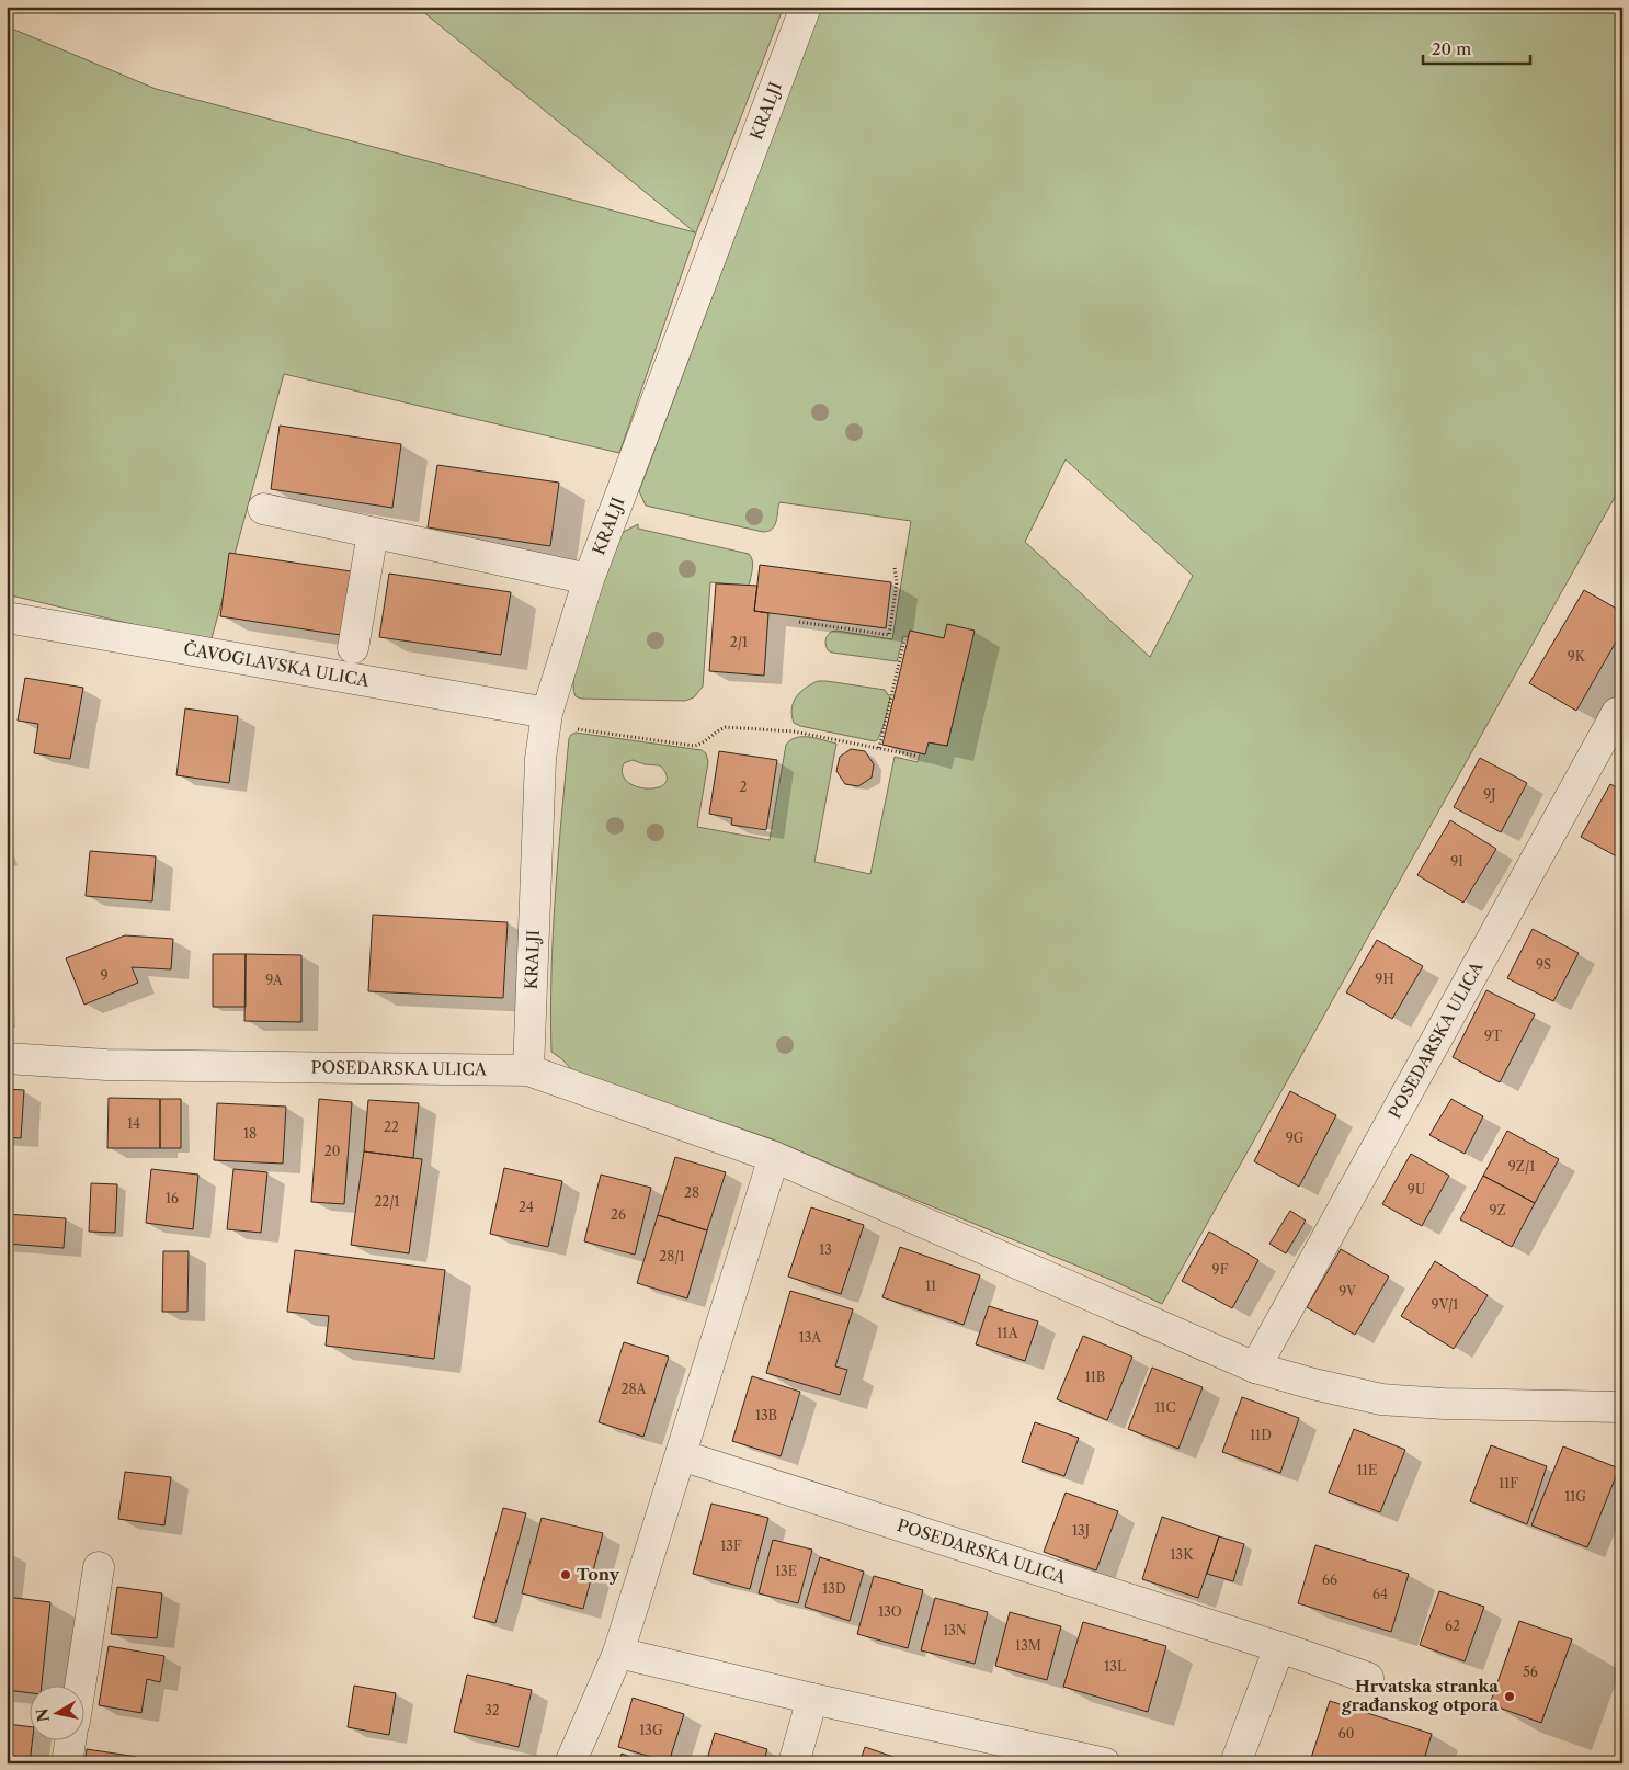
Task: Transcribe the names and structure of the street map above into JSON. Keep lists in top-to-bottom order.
{
  "streets": {
    "street": ["KRALJI", "ČAVOGLAVSKA ULICA", "POSEDARSKA ULICA"]
  },
  "crossings": [
    ["KRALJI", "ČAVOGLAVSKA ULICA"],
    ["KRALJI", "POSEDARSKA ULICA"]
  ],
  "places": ["Tony", "Hrvatska stranka građanskog otpora"],
  "house_numbers": [
    "2/1",
    "9K",
    "2",
    "9J",
    "9I",
    "9S",
    "9",
    "9H",
    "9A",
    "9T",
    "14",
    "22",
    "18",
    "9G",
    "20",
    "9Z/1",
    "9U",
    "28",
    "16",
    "22/1",
    "24",
    "9Z",
    "26",
    "13",
    "28/1",
    "9F",
    "11",
    "9V",
    "9V/1",
    "11A",
    "13A",
    "11B",
    "28A",
    "11C",
    "13B",
    "11D",
    "11E",
    "11F",
    "11G",
    "13J",
    "13F",
    "13K",
    "13E",
    "66",
    "13D",
    "64",
    "13O",
    "62",
    "13N",
    "13M",
    "13L",
    "56",
    "32",
    "13G",
    "60"
  ],
  "scale_bar": "20 m",
  "north": "left"
}
